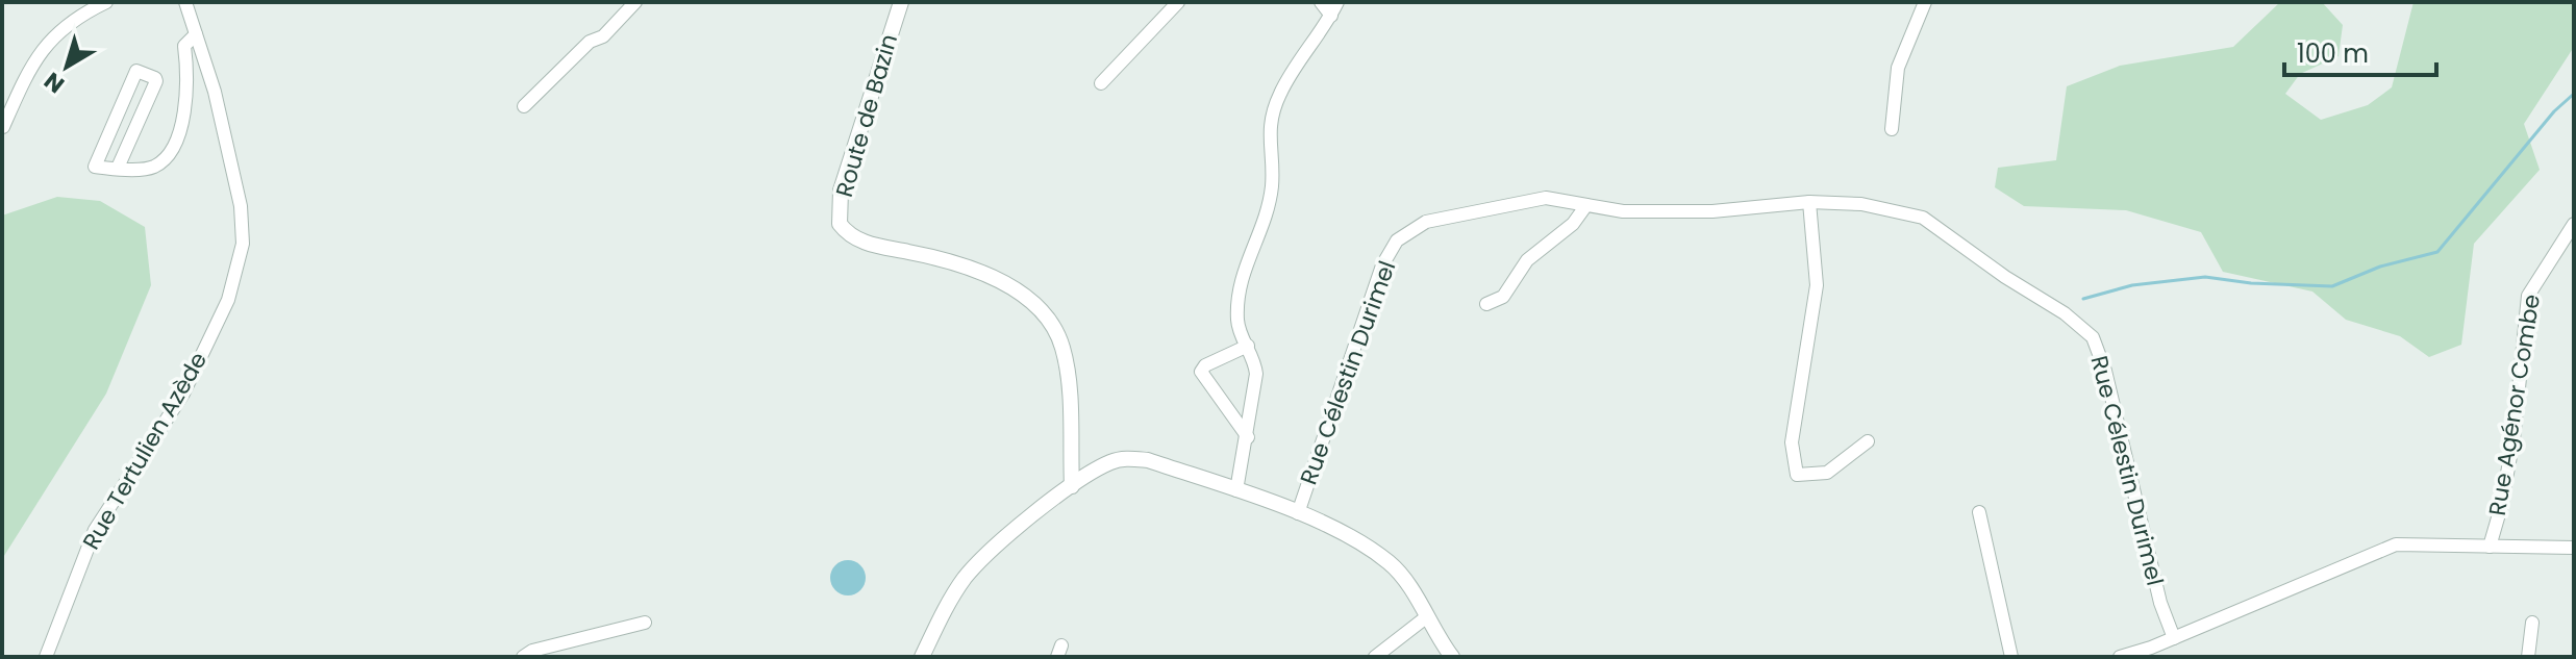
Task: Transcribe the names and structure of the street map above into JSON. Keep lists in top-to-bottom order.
{
  "streets": {
    "street": [
      "Route de Bazin",
      "Rue Célestin Durimel",
      "Rue Agénor Combe",
      "Rue Tertulien Azède"
    ]
  },
  "scale_bar": "100 m",
  "north": "bottom left"
}
